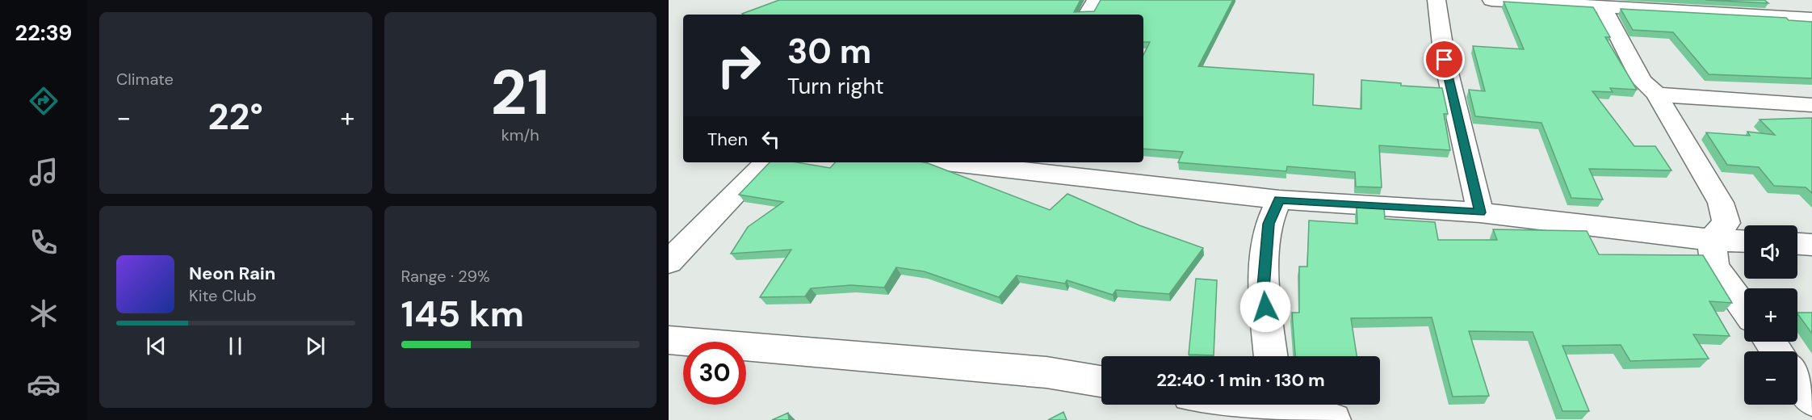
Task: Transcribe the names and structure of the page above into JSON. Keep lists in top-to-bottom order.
{
  "page": {
    "tabs": "22:39",
    "tile": [
      "Climate",
      ["21", "km/h"],
      ["Range · 29%", "145 km"]
    ],
    "turn": ["30 m", "Turn right"],
    "heat": ["−", "22°", "+"],
    "then": "Then",
    "map_buttons": ["+", "−"],
    "song": ["Neon Rain", "Kite Club"],
    "limit": "30",
    "trip": "22:40 · 1 min · 130 m"
  }
}
